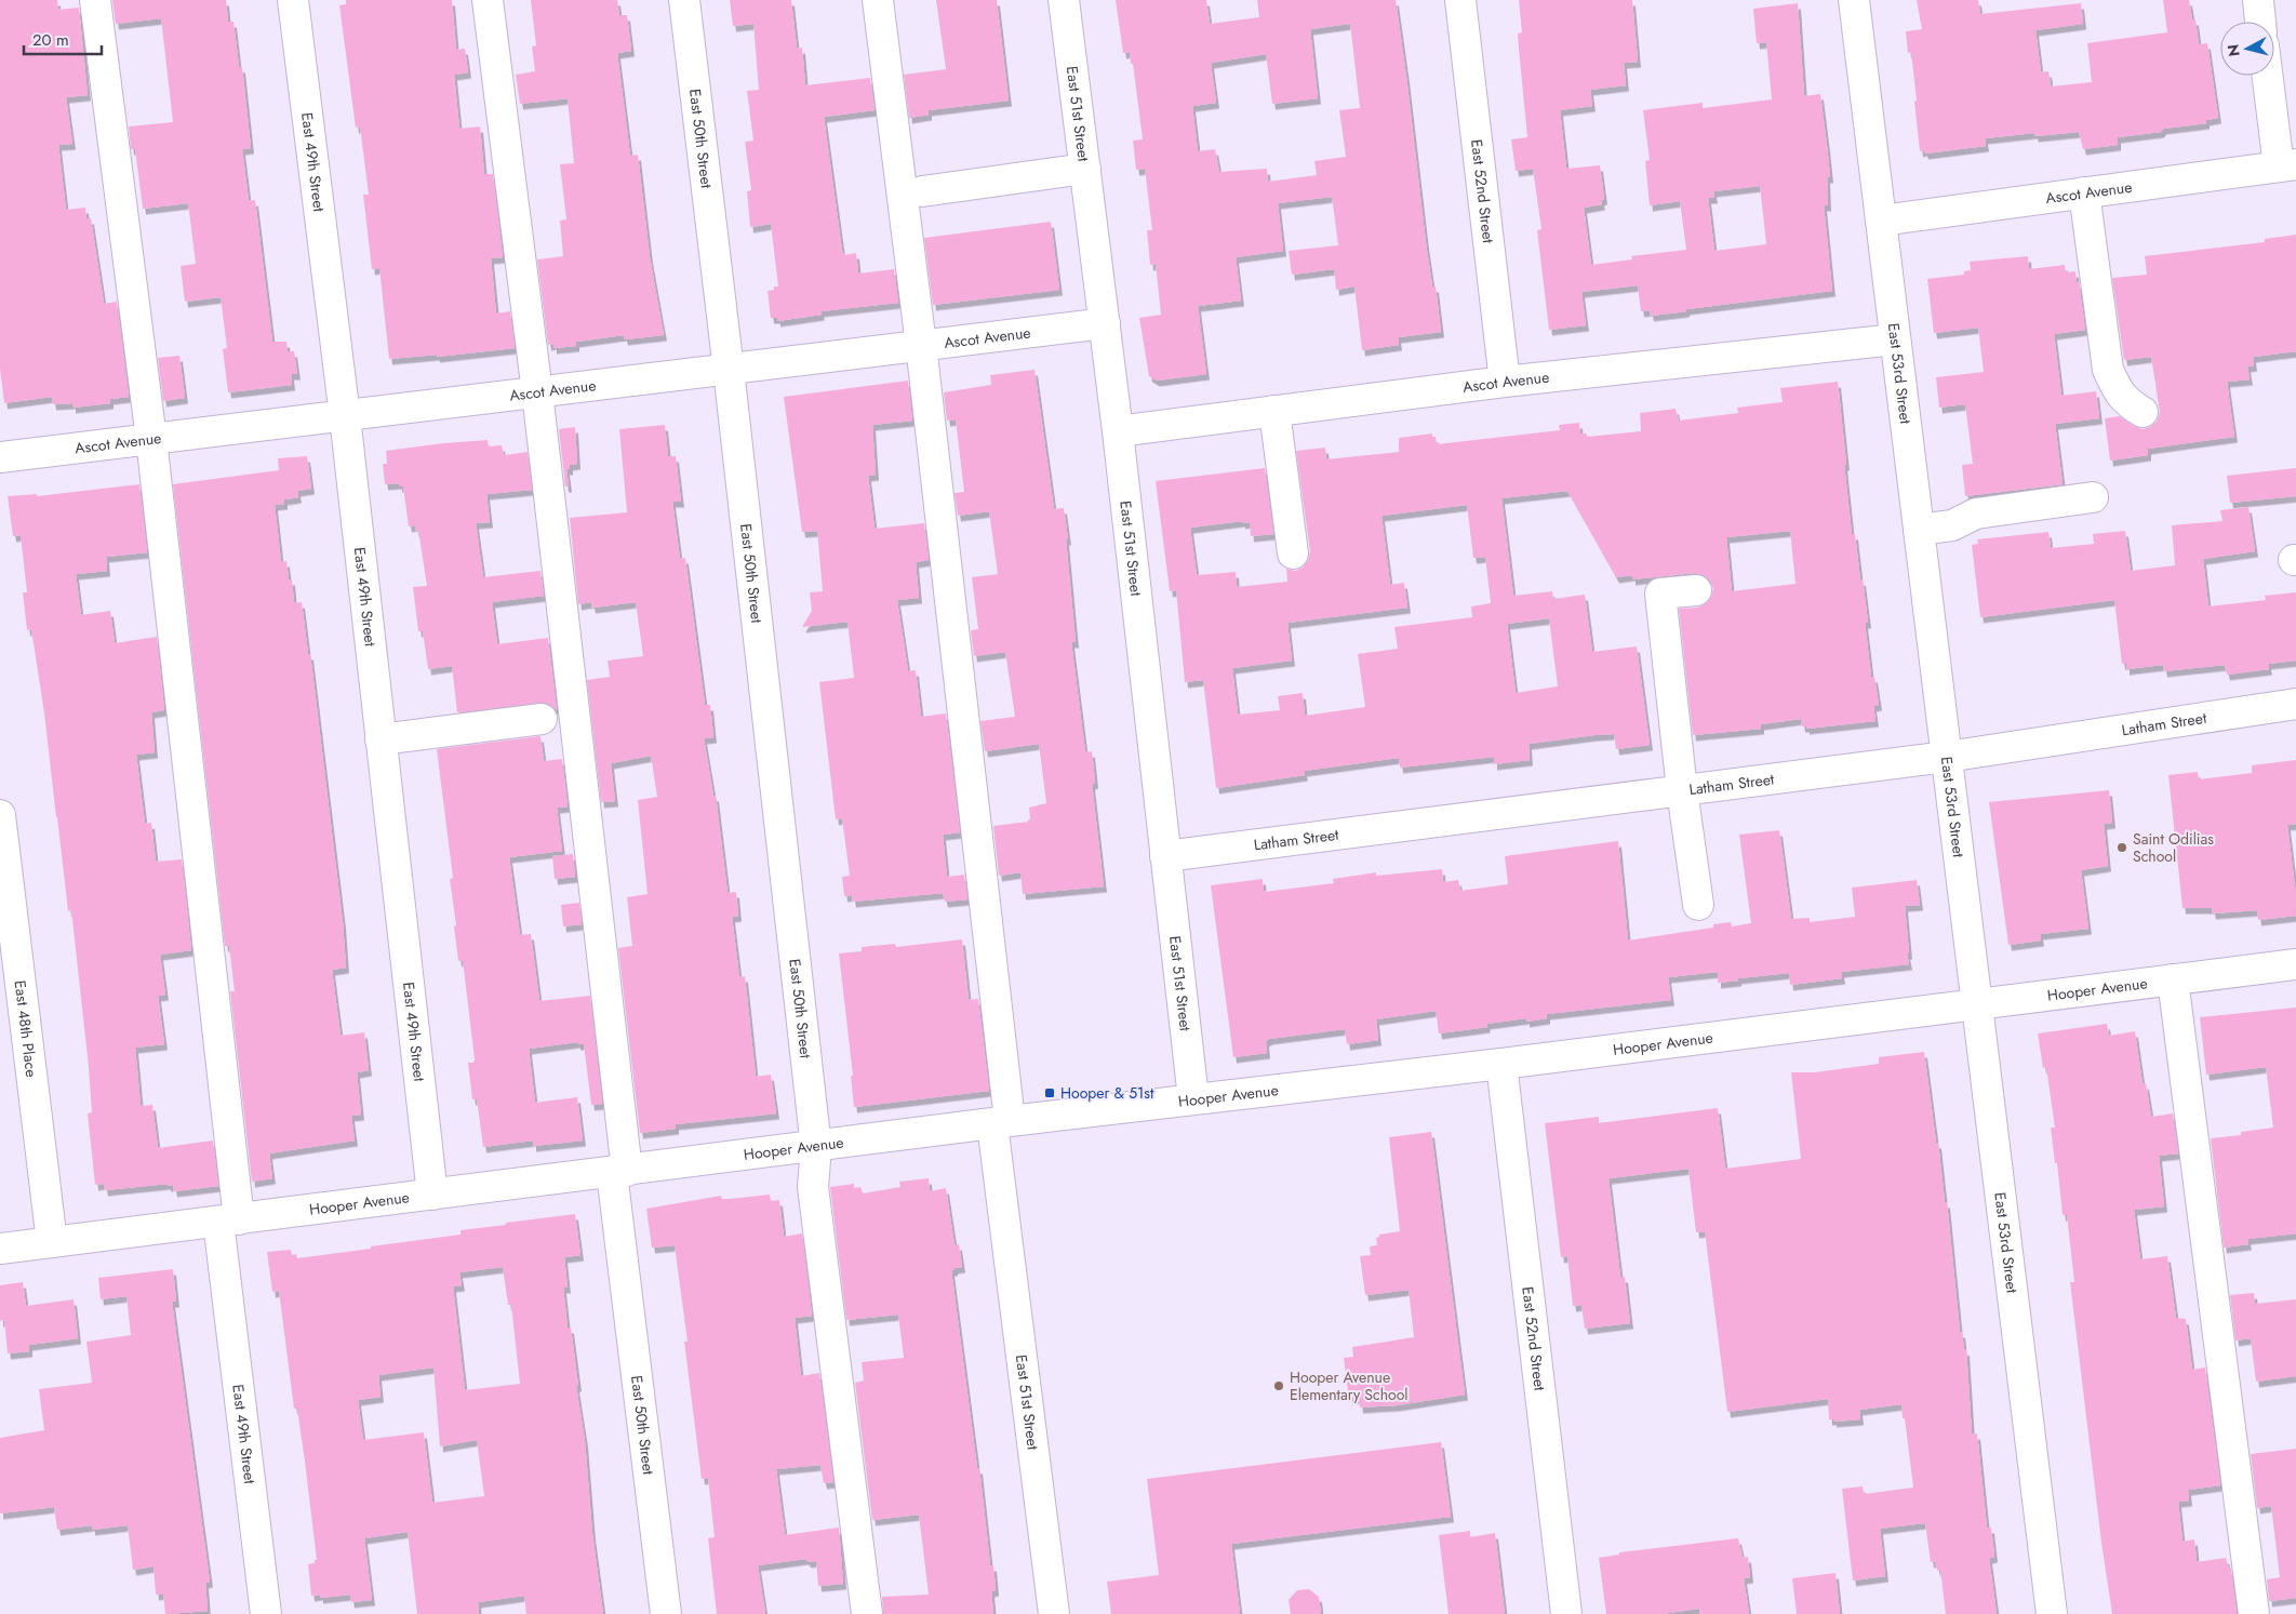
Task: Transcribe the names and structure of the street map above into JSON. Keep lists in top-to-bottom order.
{
  "streets": {
    "street": [
      "East 51st Street",
      "East 50th Street",
      "East 49th Street",
      "East 52nd Street",
      "Ascot Avenue",
      "East 53rd Street",
      "Latham Street",
      "Hooper Avenue",
      "East 48th Place"
    ]
  },
  "crossings": [
    ["East 51st Street", "Ascot Avenue"],
    ["East 51st Street", "Latham Street"],
    ["East 51st Street", "Hooper Avenue"],
    ["East 50th Street", "Ascot Avenue"],
    ["East 50th Street", "Hooper Avenue"],
    ["East 49th Street", "Ascot Avenue"],
    ["East 49th Street", "Hooper Avenue"],
    ["East 52nd Street", "Ascot Avenue"],
    ["East 52nd Street", "Hooper Avenue"],
    ["Ascot Avenue", "East 53rd Street"],
    ["East 53rd Street", "Latham Street"],
    ["East 53rd Street", "Hooper Avenue"],
    ["Hooper Avenue", "East 48th Place"]
  ],
  "places": {
    "other": ["Saint Odilias School", "Hooper Avenue Elementary School"],
    "transit": ["Hooper & 51st"]
  },
  "scale_bar": "20 m",
  "north": "left"
}
